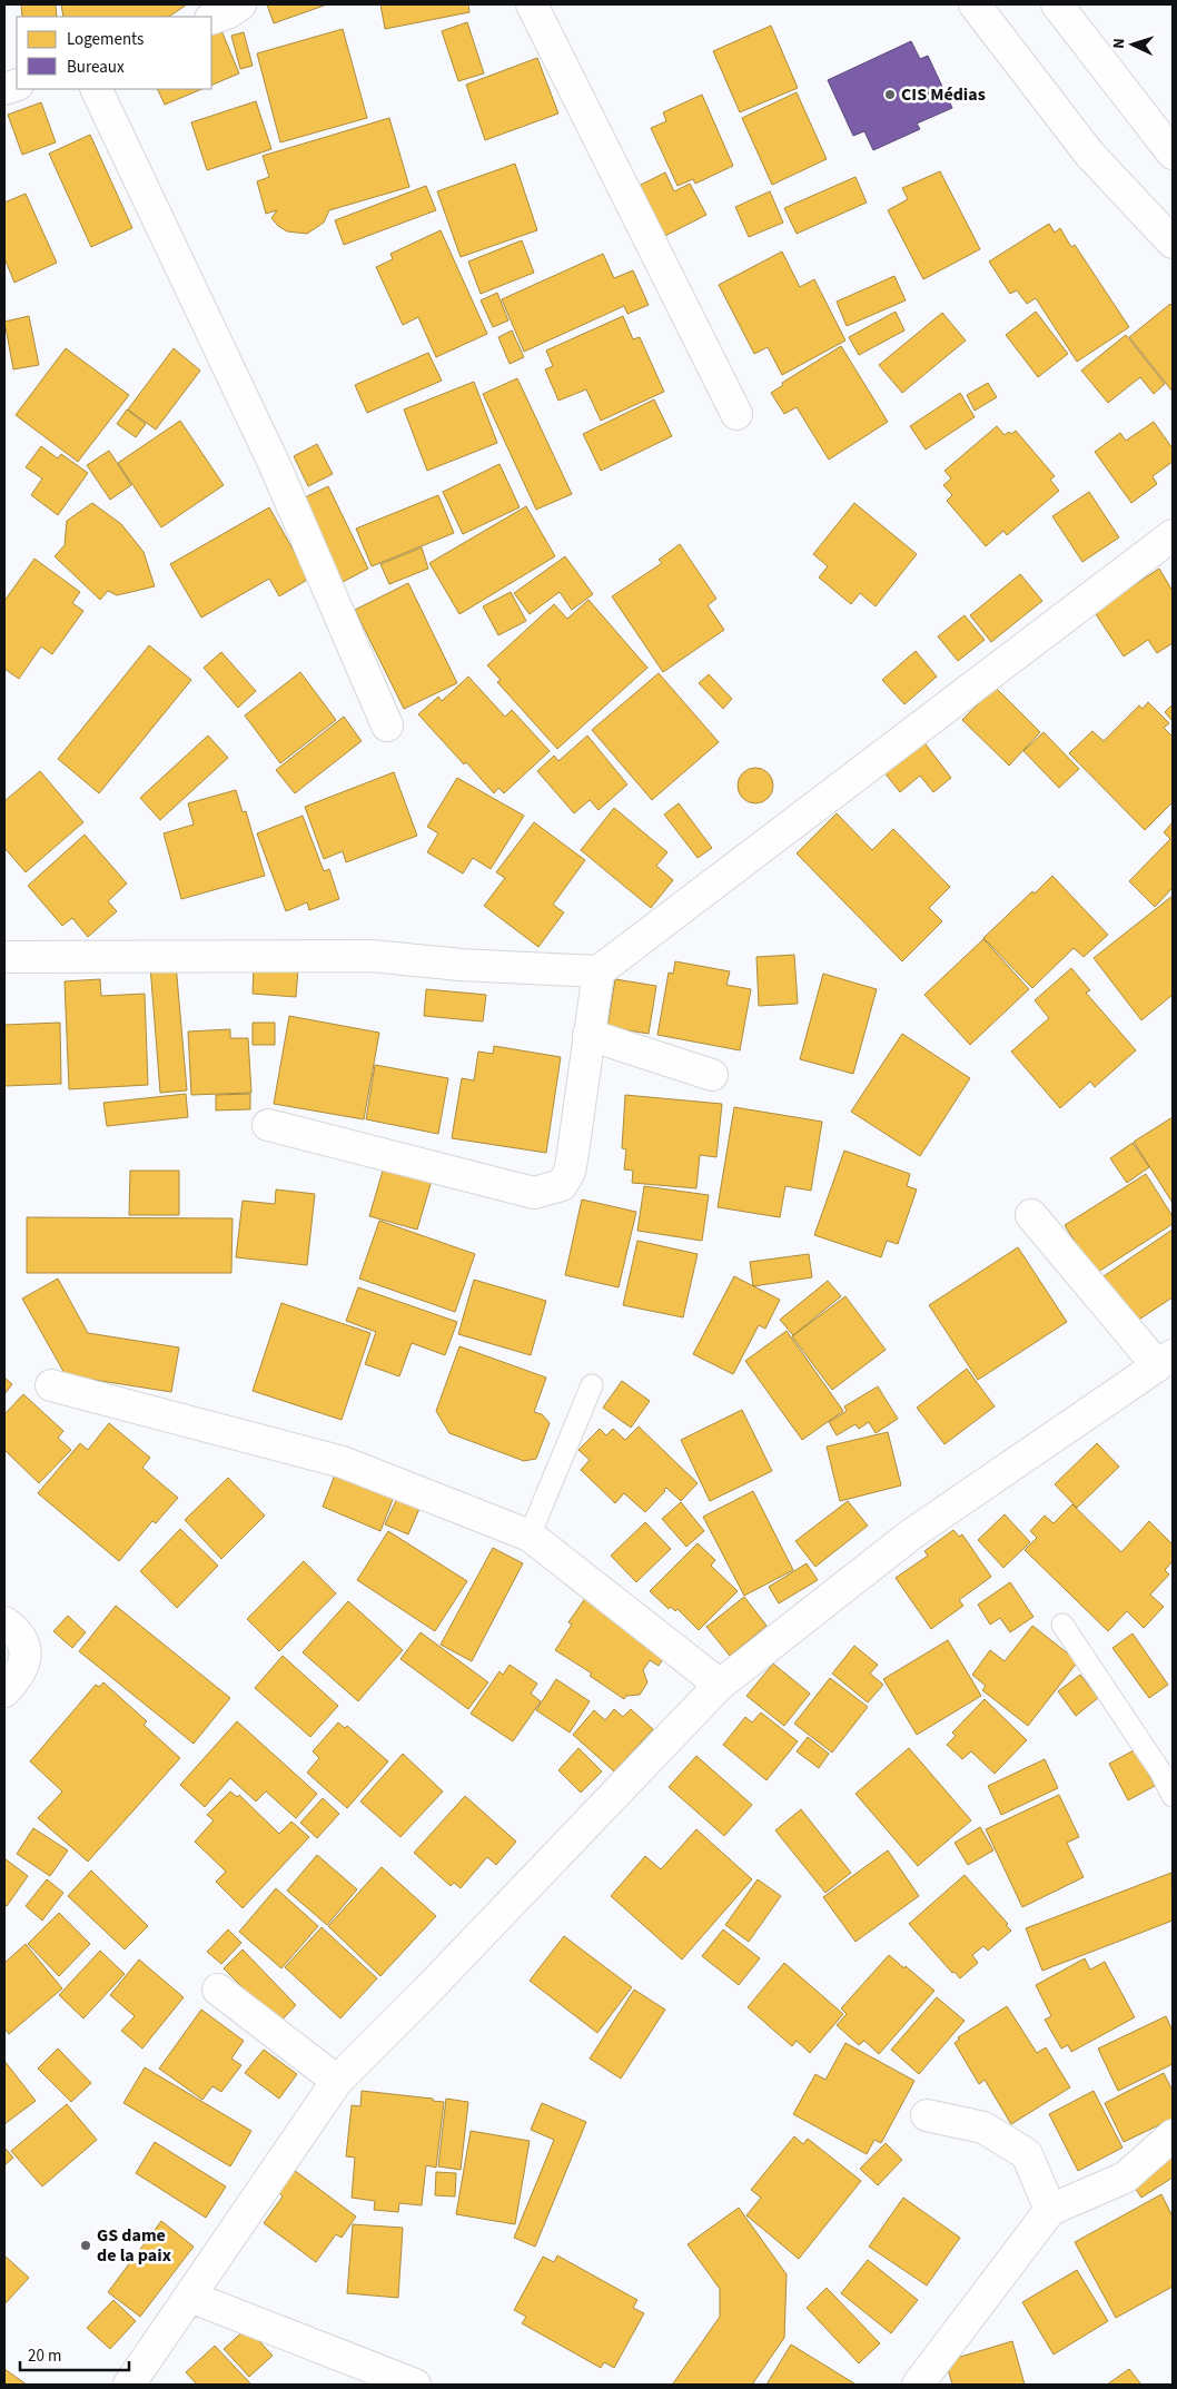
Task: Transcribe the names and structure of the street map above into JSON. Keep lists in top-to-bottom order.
{
  "places": ["CIS Médias", "GS dame de la paix"],
  "legend": ["Logements", "Bureaux"],
  "scale_bar": "20 m",
  "north": "left"
}
